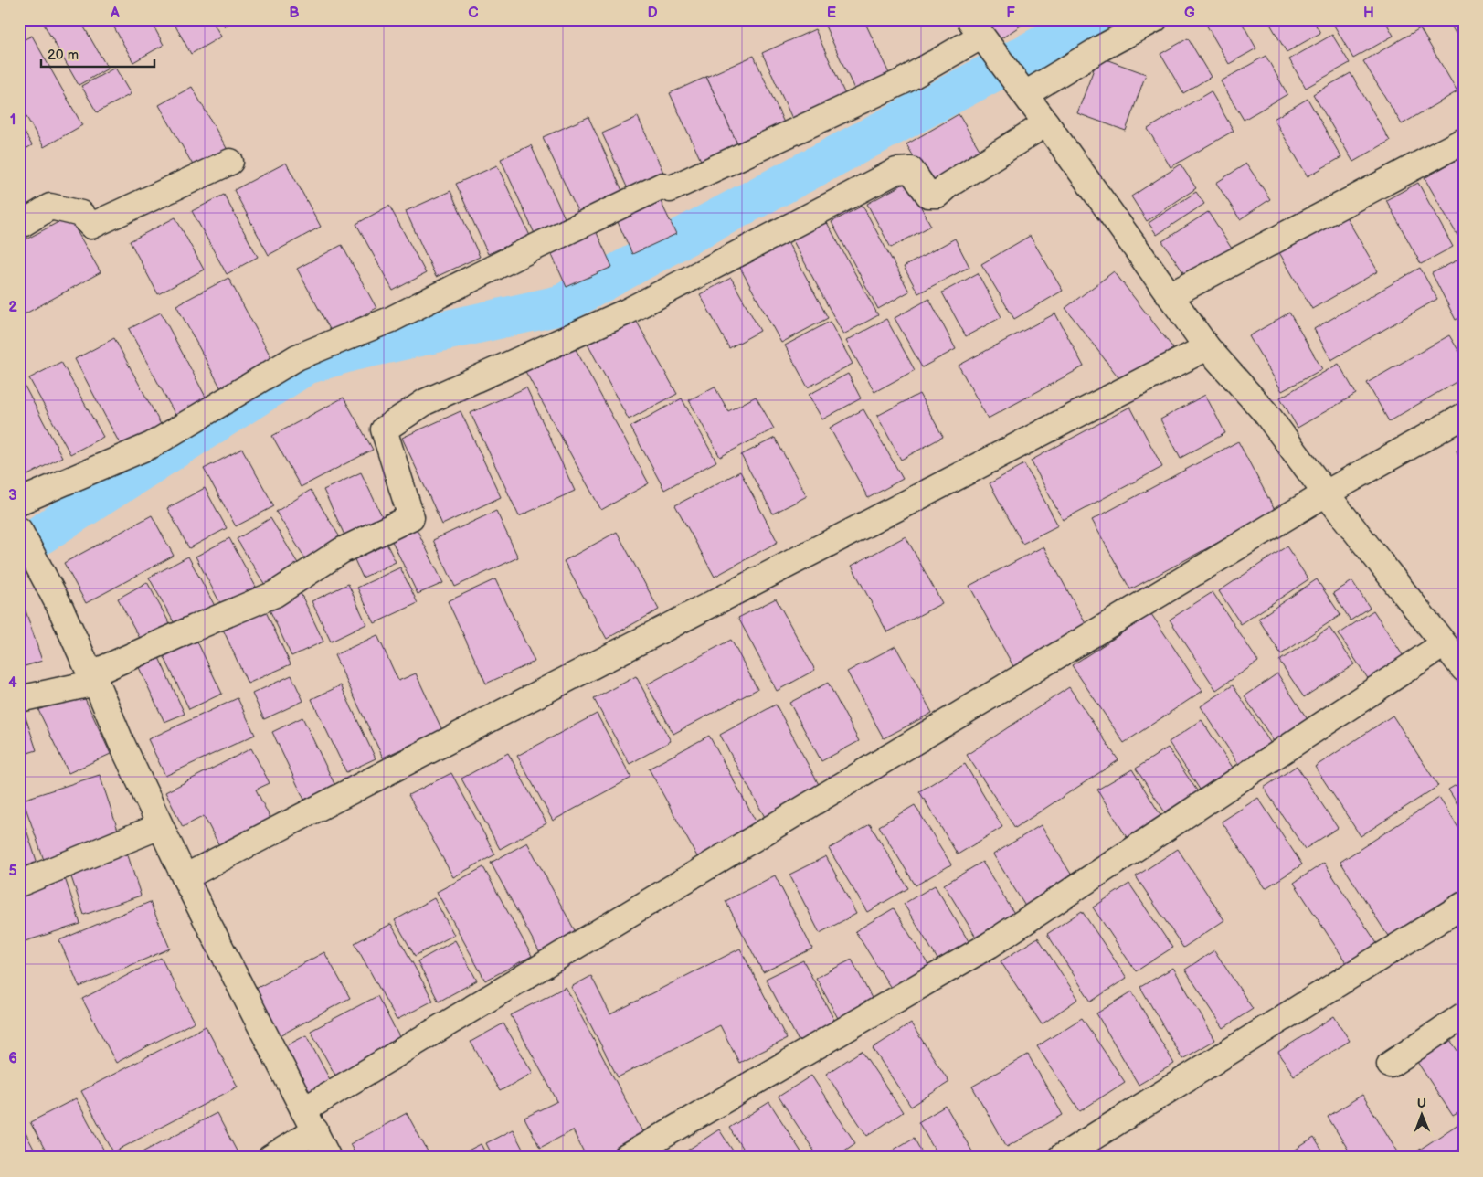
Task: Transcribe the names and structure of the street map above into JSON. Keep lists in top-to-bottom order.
{
  "scale_bar": "20 m",
  "north": "top",
  "grid": {
    "columns": [
      "A",
      "B",
      "C",
      "D",
      "E",
      "F",
      "G",
      "H"
    ],
    "rows": [
      "1",
      "2",
      "3",
      "4",
      "5",
      "6"
    ]
  }
}
